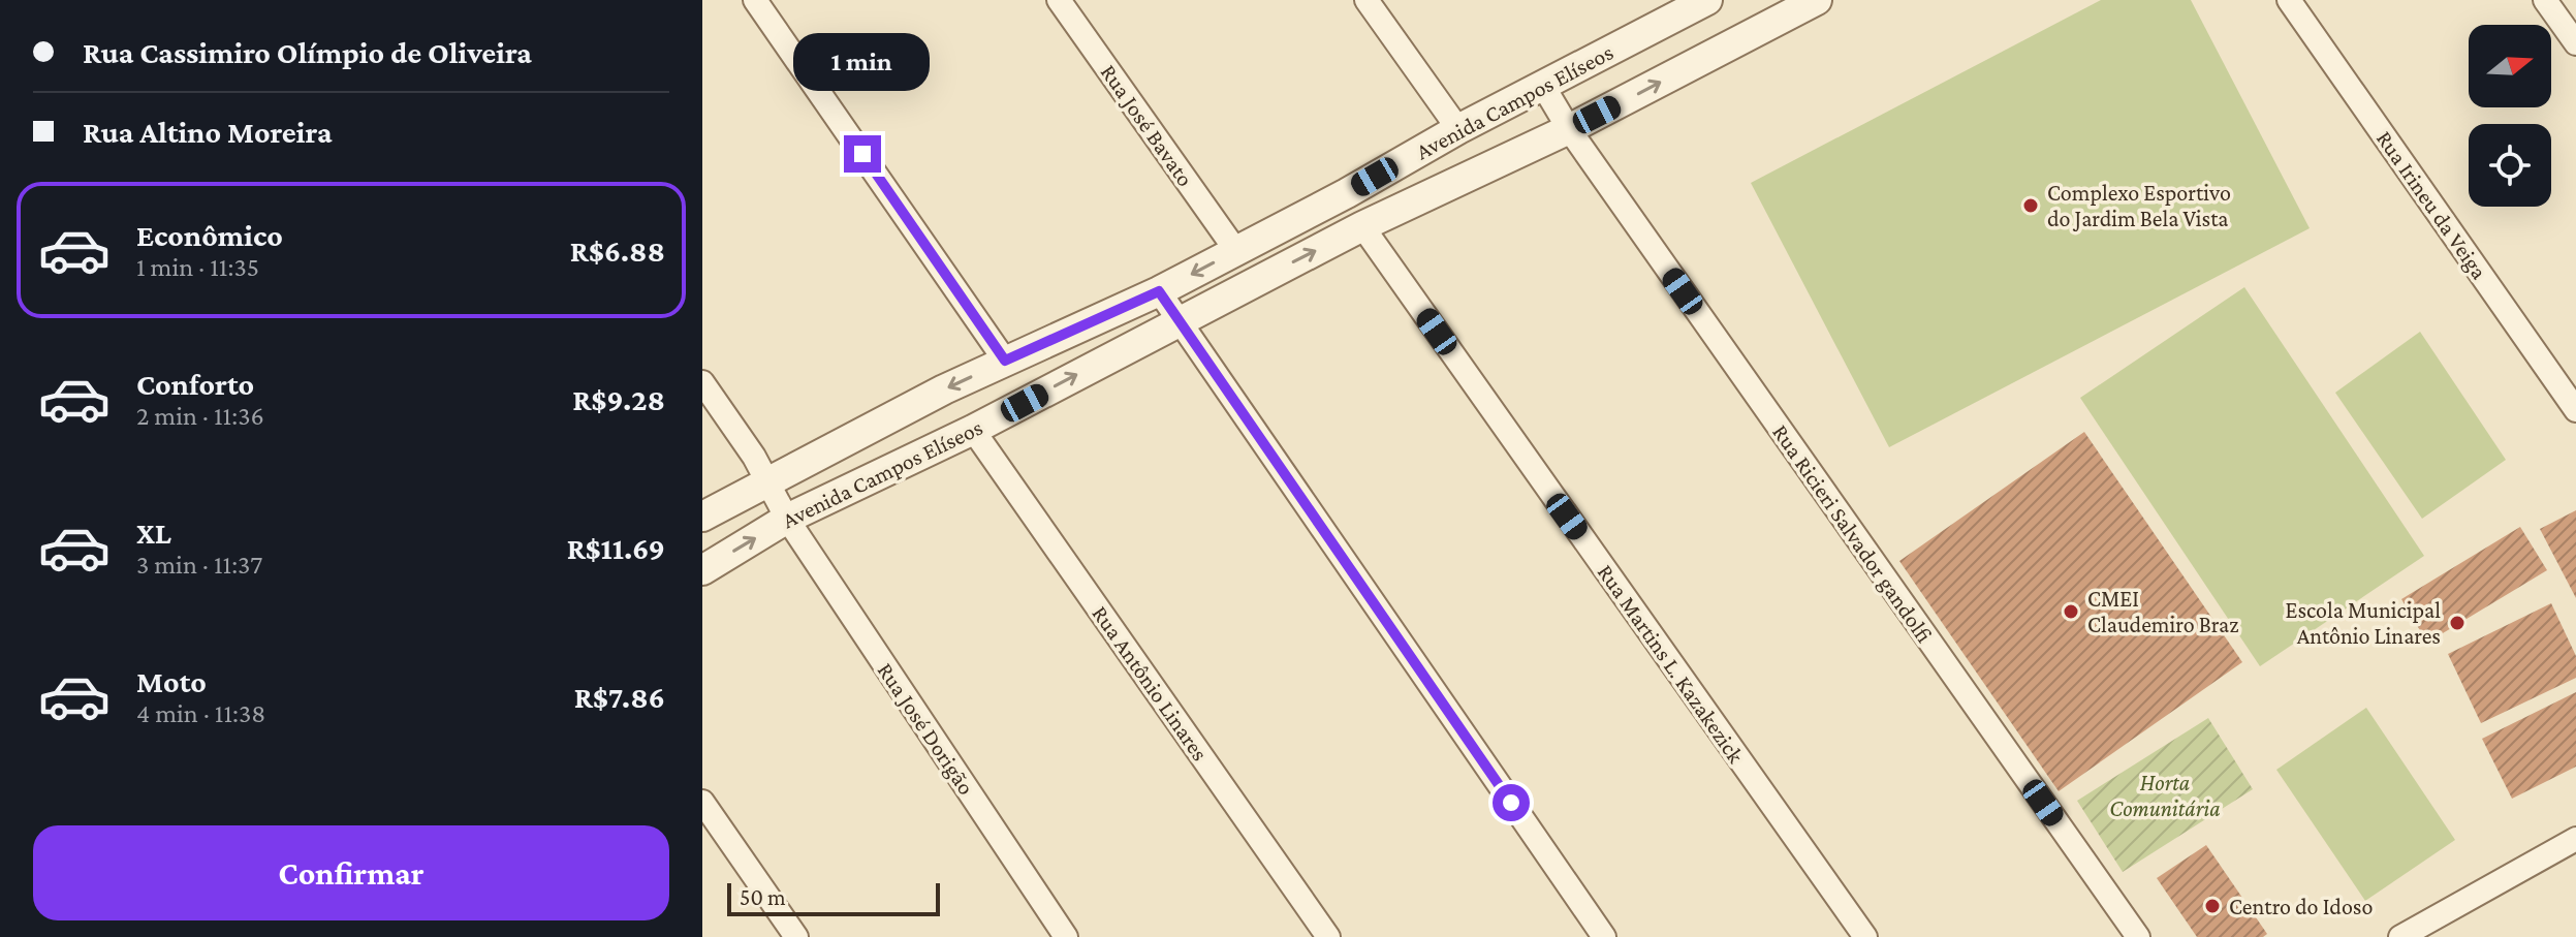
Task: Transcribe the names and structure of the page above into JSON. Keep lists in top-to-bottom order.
{
  "streets": {
    "street": [
      "Avenida Campos Elíseos",
      "Rua José Bavato",
      "Rua Irineu da Veiga",
      "Rua Ricieri Salvador gandolfi",
      "Rua Martins L. Kazakezick",
      "Rua Antônio Linares",
      "Rua José Dorigão"
    ]
  },
  "crossings": [
    ["Avenida Campos Elíseos", "Rua José Bavato"],
    ["Avenida Campos Elíseos", "Rua Ricieri Salvador gandolfi"],
    ["Avenida Campos Elíseos", "Rua Martins L. Kazakezick"],
    ["Avenida Campos Elíseos", "Rua Antônio Linares"],
    ["Avenida Campos Elíseos", "Rua José Dorigão"]
  ],
  "parks": ["Horta Comunitária"],
  "places": [
    "Complexo Esportivo do Jardim Bela Vista",
    "CMEI Claudemiro Braz",
    "Escola Municipal Antônio Linares",
    "Centro do Idoso"
  ],
  "scale_bar": "50 m",
  "north": "right",
  "page": {
    "banner": ["Rua Cassimiro Olímpio de Oliveira", "Rua Altino Moreira"],
    "bubble": "1 min",
    "list": [
      {
        "name": "Econômico",
        "note": "1 min · 11:35",
        "value": "R$6.88"
      },
      {
        "name": "Conforto",
        "note": "2 min · 11:36",
        "value": "R$9.28"
      },
      {
        "name": "XL",
        "note": "3 min · 11:37",
        "value": "R$11.69"
      },
      {
        "name": "Moto",
        "note": "4 min · 11:38",
        "value": "R$7.86"
      }
    ],
    "buttons": "Confirmar",
    "scale": "50 m"
  }
}
